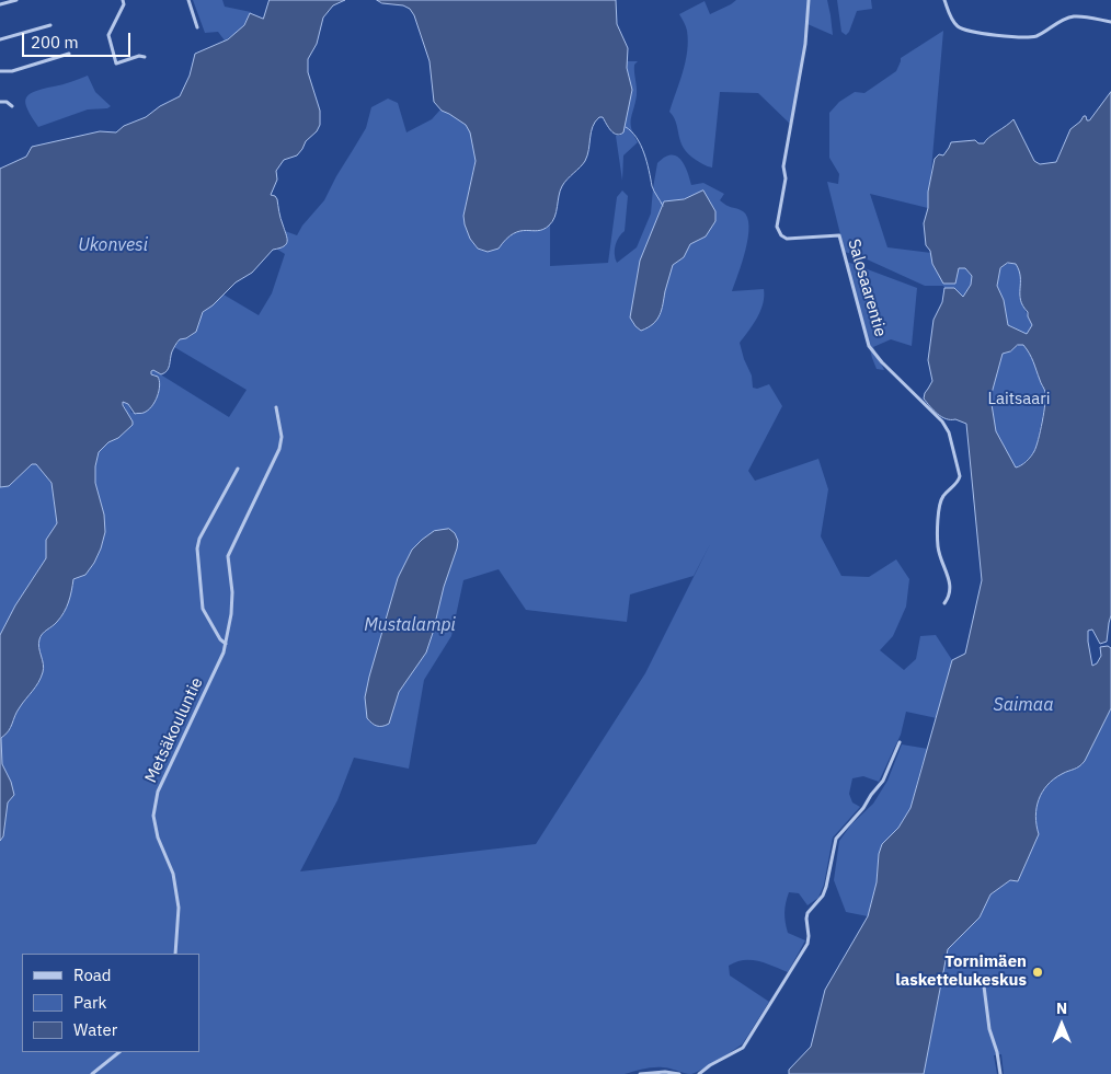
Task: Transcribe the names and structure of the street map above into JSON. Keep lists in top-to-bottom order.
{
  "streets": {
    "street": ["Salosaarentie", "Metsäkouluntie"]
  },
  "water": ["Ukonvesi", "Mustalampi", "Saimaa"],
  "parks": ["Laitsaari"],
  "places": ["Tornimäen laskettelukeskus"],
  "legend": ["Road", "Park", "Water"],
  "scale_bar": "200 m",
  "north": "top"
}
